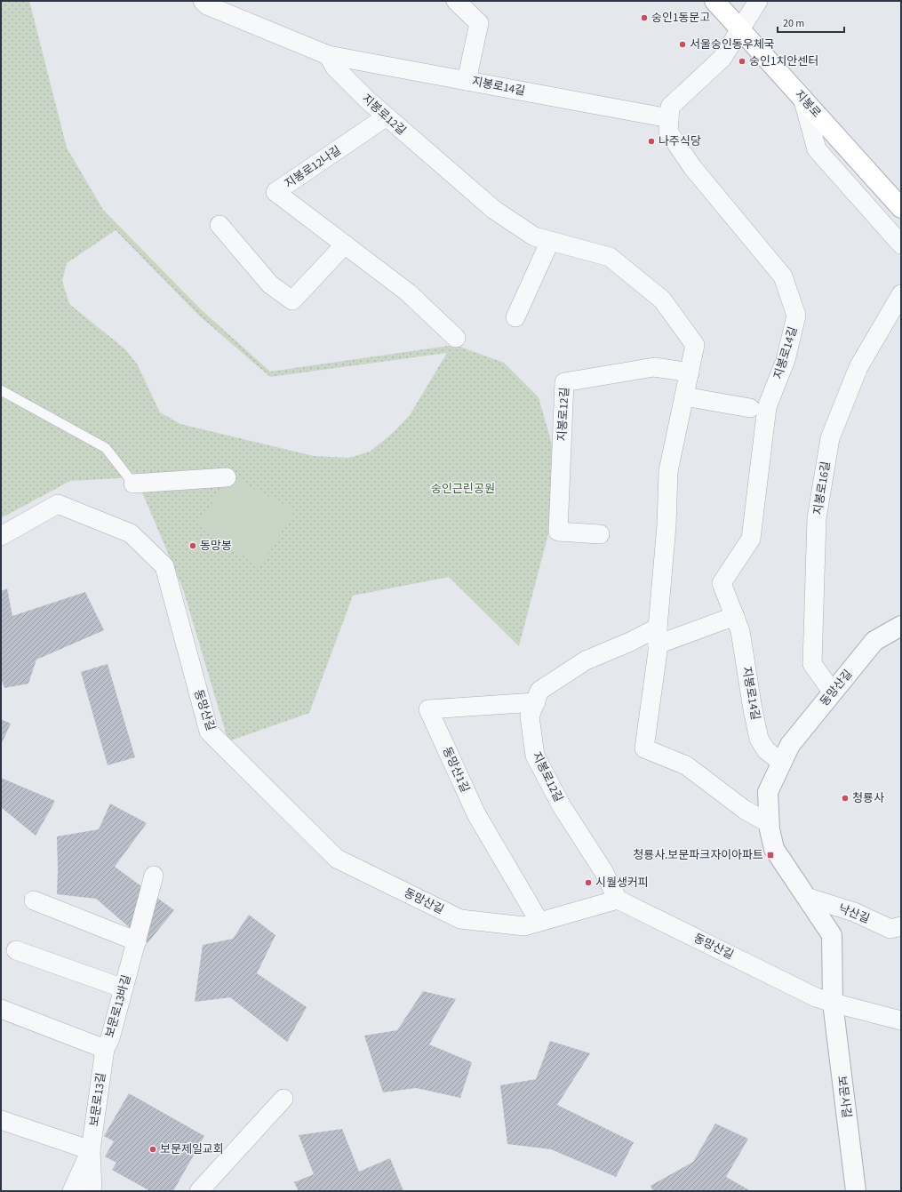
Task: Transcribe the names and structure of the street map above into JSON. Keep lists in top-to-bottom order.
{
  "streets": {
    "main road": ["지봉로"],
    "street": [
      "지봉로14길",
      "지봉로12길",
      "지봉로12나길",
      "지봉로16길",
      "동망산길",
      "동망산1길",
      "낙산길",
      "보문로13바길",
      "보문사길",
      "보문로13길"
    ]
  },
  "crossings": [
    ["지봉로14길", "지봉로"],
    ["지봉로14길", "지봉로12길"],
    ["지봉로14길", "동망산길"],
    ["지봉로12길", "지봉로12나길"],
    ["지봉로12길", "동망산길"],
    ["지봉로12길", "동망산1길"],
    ["지봉로16길", "동망산길"],
    ["동망산길", "동망산1길"],
    ["동망산길", "낙산길"],
    ["동망산길", "보문사길"],
    ["보문로13바길", "보문로13길"]
  ],
  "parks": ["숭인근린공원"],
  "places": {
    "other": [
      "숭인1동문고",
      "서울숭인동우체국",
      "숭인1치안센터",
      "나주식당",
      "동망봉",
      "청룡사",
      "시월생커피",
      "보문제일교회"
    ],
    "transit": ["청룡사.보문파크자이아파트"]
  },
  "scale_bar": "20 m"
}
